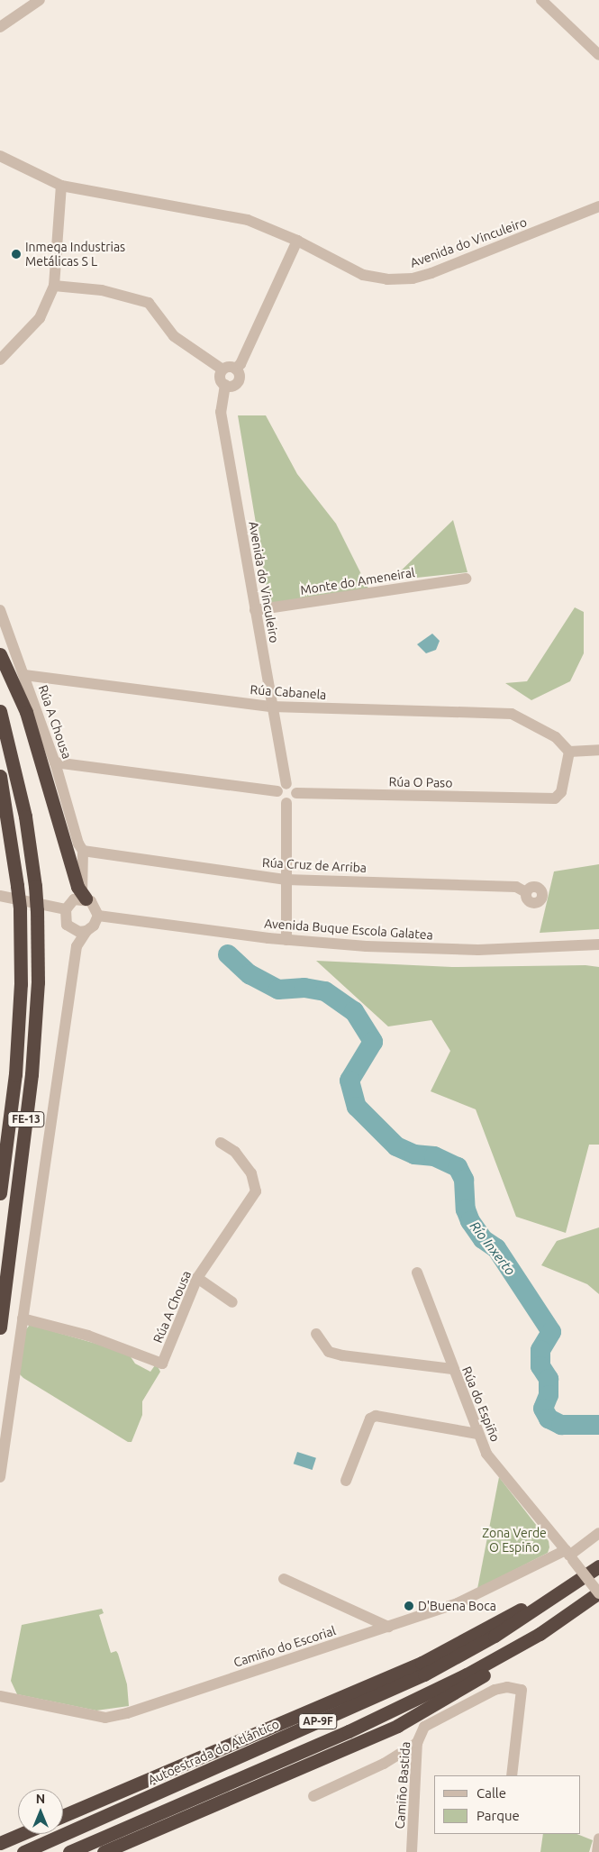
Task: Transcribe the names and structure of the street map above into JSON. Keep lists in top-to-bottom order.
{
  "streets": {
    "highway": ["FE-13", "AP-9F", "Autoestrada do Atlántico"],
    "street": [
      "Avenida do Vinculeiro",
      "Monte do Ameneiral",
      "Rúa Cabanela",
      "Rúa A Chousa",
      "Rúa O Paso",
      "Rúa Cruz de Arriba",
      "Avenida Buque Escola Galatea",
      "Rúa do Espiño",
      "Camiño do Escorial",
      "Camiño Bastida"
    ]
  },
  "crossings": [
    ["Avenida do Vinculeiro", "Monte do Ameneiral"],
    ["Avenida do Vinculeiro", "Rúa Cabanela"],
    ["Avenida do Vinculeiro", "Rúa O Paso"],
    ["Rúa Cabanela", "Rúa A Chousa"],
    ["Rúa Cabanela", "Rúa O Paso"],
    ["Rúa A Chousa", "Rúa Cruz de Arriba"],
    ["Rúa A Chousa", "Avenida Buque Escola Galatea"],
    ["Rúa do Espiño", "Camiño do Escorial"],
    ["Rúa do Espiño", "AP-9F"]
  ],
  "water": ["Río Inxerto"],
  "parks": ["Zona Verde O Espiño"],
  "places": ["Inmega Industrias Metálicas S L", "D'Buena Boca"],
  "legend": ["Calle", "Parque"],
  "north": "top"
}
